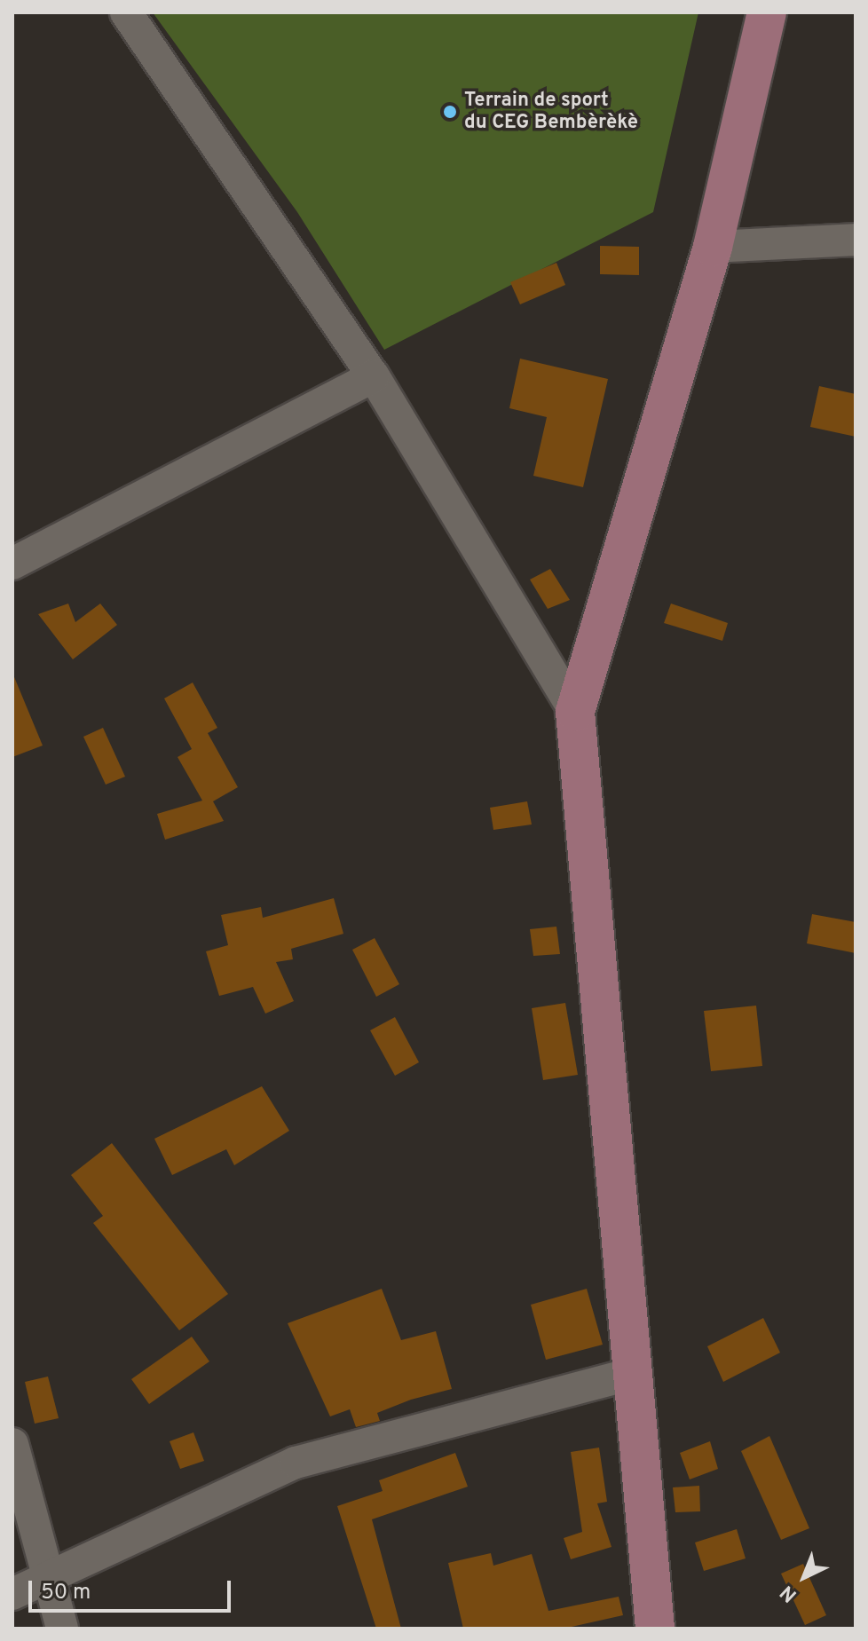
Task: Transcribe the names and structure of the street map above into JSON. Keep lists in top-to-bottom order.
{
  "places": ["Terrain de sport du CEG Bembèrèkè"],
  "scale_bar": "50 m",
  "north": "bottom left"
}
